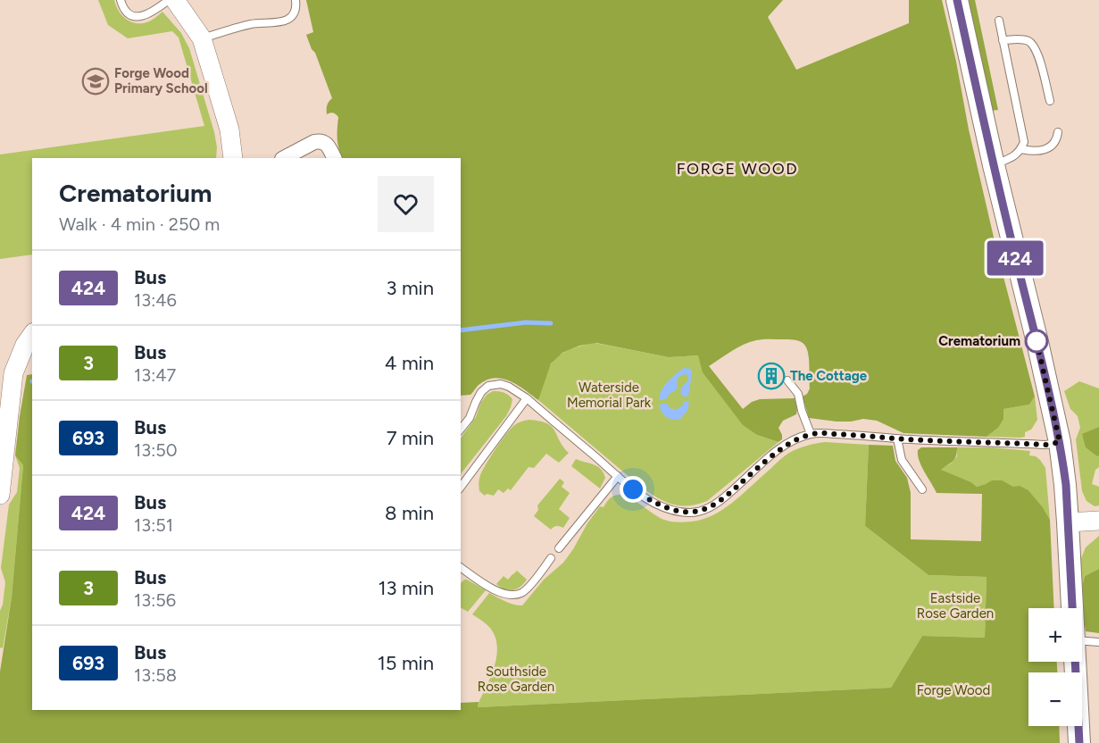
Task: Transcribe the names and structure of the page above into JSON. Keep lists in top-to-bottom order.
{
  "districts": ["FORGE WOOD"],
  "parks": [
    "Waterside Memorial Park",
    "Eastside Rose Garden",
    "Southside Rose Garden",
    "Forge Wood"
  ],
  "places": {
    "school or university": ["Forge Wood Primary School"],
    "other": ["Crematorium"],
    "building": ["The Cottage"]
  },
  "lines": ["bus line 424"],
  "page": {
    "on_map": "424",
    "heading": ["Crematorium", "Walk · 4 min · 250 m"],
    "list": [
      {
        "mark": "424",
        "name": "Bus",
        "note": "13:46",
        "value": "3 min"
      },
      {
        "mark": "3",
        "name": "Bus",
        "note": "13:47",
        "value": "4 min"
      },
      {
        "mark": "693",
        "name": "Bus",
        "note": "13:50",
        "value": "7 min"
      },
      {
        "mark": "424",
        "name": "Bus",
        "note": "13:51",
        "value": "8 min"
      },
      {
        "mark": "3",
        "name": "Bus",
        "note": "13:56",
        "value": "13 min"
      },
      {
        "mark": "693",
        "name": "Bus",
        "note": "13:58",
        "value": "15 min"
      }
    ],
    "map_buttons": ["+", "−"]
  }
}
